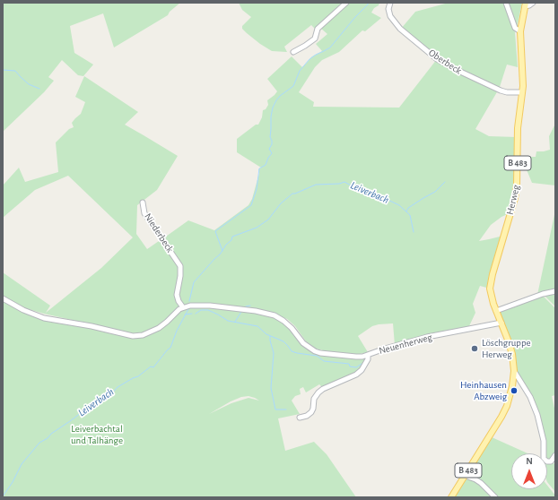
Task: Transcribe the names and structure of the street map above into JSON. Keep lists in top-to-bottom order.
{
  "streets": {
    "main road": ["B 483", "Herweg"],
    "street": ["Oberbeck", "Niederbeck", "Neuenherweg"]
  },
  "crossings": [
    ["Oberbeck", "Herweg"],
    ["B 483", "Herweg"],
    ["Herweg", "Neuenherweg"]
  ],
  "water": ["Leiverbach"],
  "parks": ["Leiverbachtal und Talhänge"],
  "places": ["Löschgruppe Herweg", "Heinhausen Abzweig"],
  "north": "top"
}
